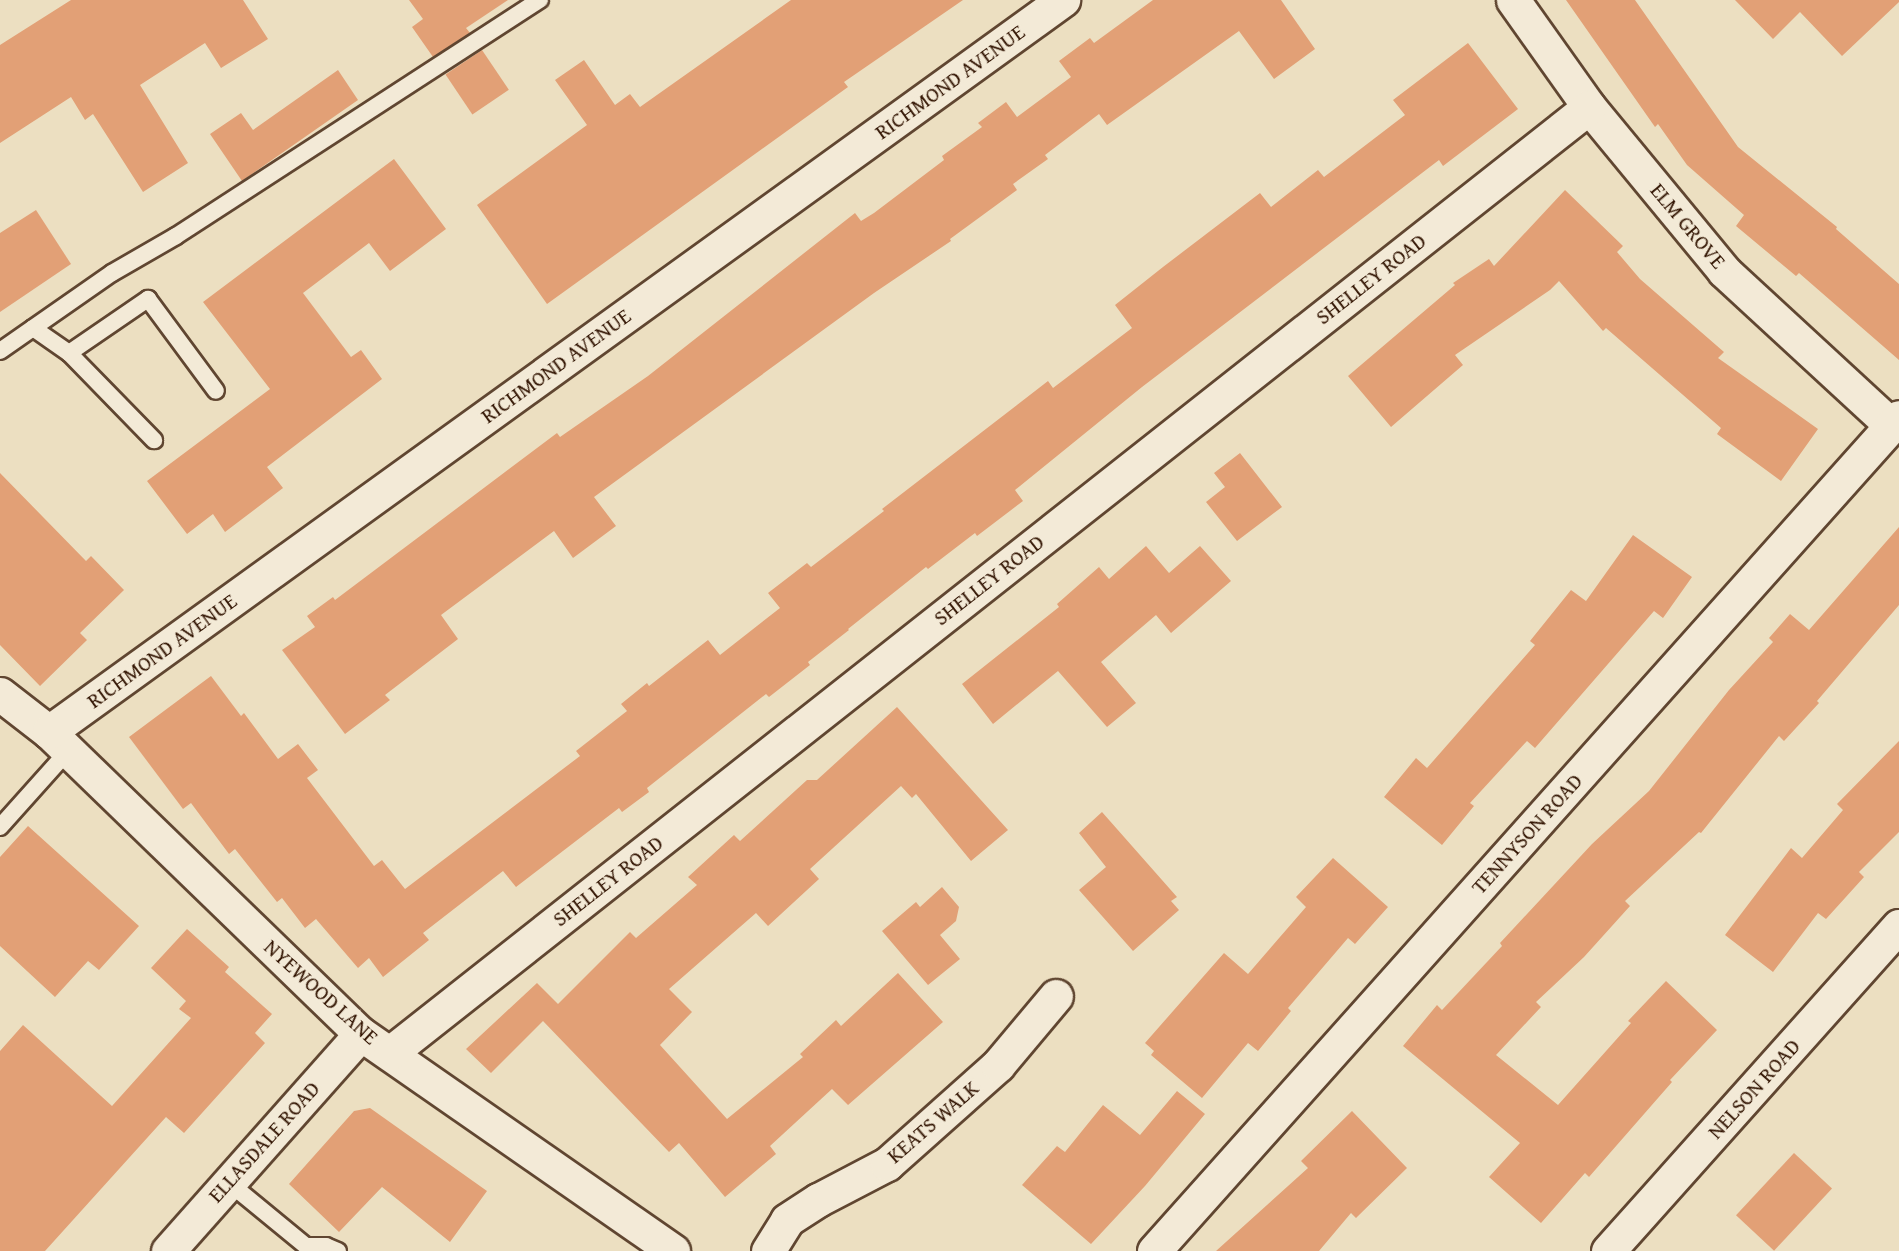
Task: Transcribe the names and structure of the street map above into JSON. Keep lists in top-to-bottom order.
{
  "streets": {
    "street": [
      "RICHMOND AVENUE",
      "ELM GROVE",
      "SHELLEY ROAD",
      "TENNYSON ROAD",
      "NYEWOOD LANE",
      "NELSON ROAD",
      "KEATS WALK",
      "ELLASDALE ROAD"
    ]
  },
  "crossings": [
    ["RICHMOND AVENUE", "NYEWOOD LANE"],
    ["ELM GROVE", "SHELLEY ROAD"],
    ["ELM GROVE", "TENNYSON ROAD"],
    ["SHELLEY ROAD", "NYEWOOD LANE"],
    ["NYEWOOD LANE", "ELLASDALE ROAD"]
  ]
}
